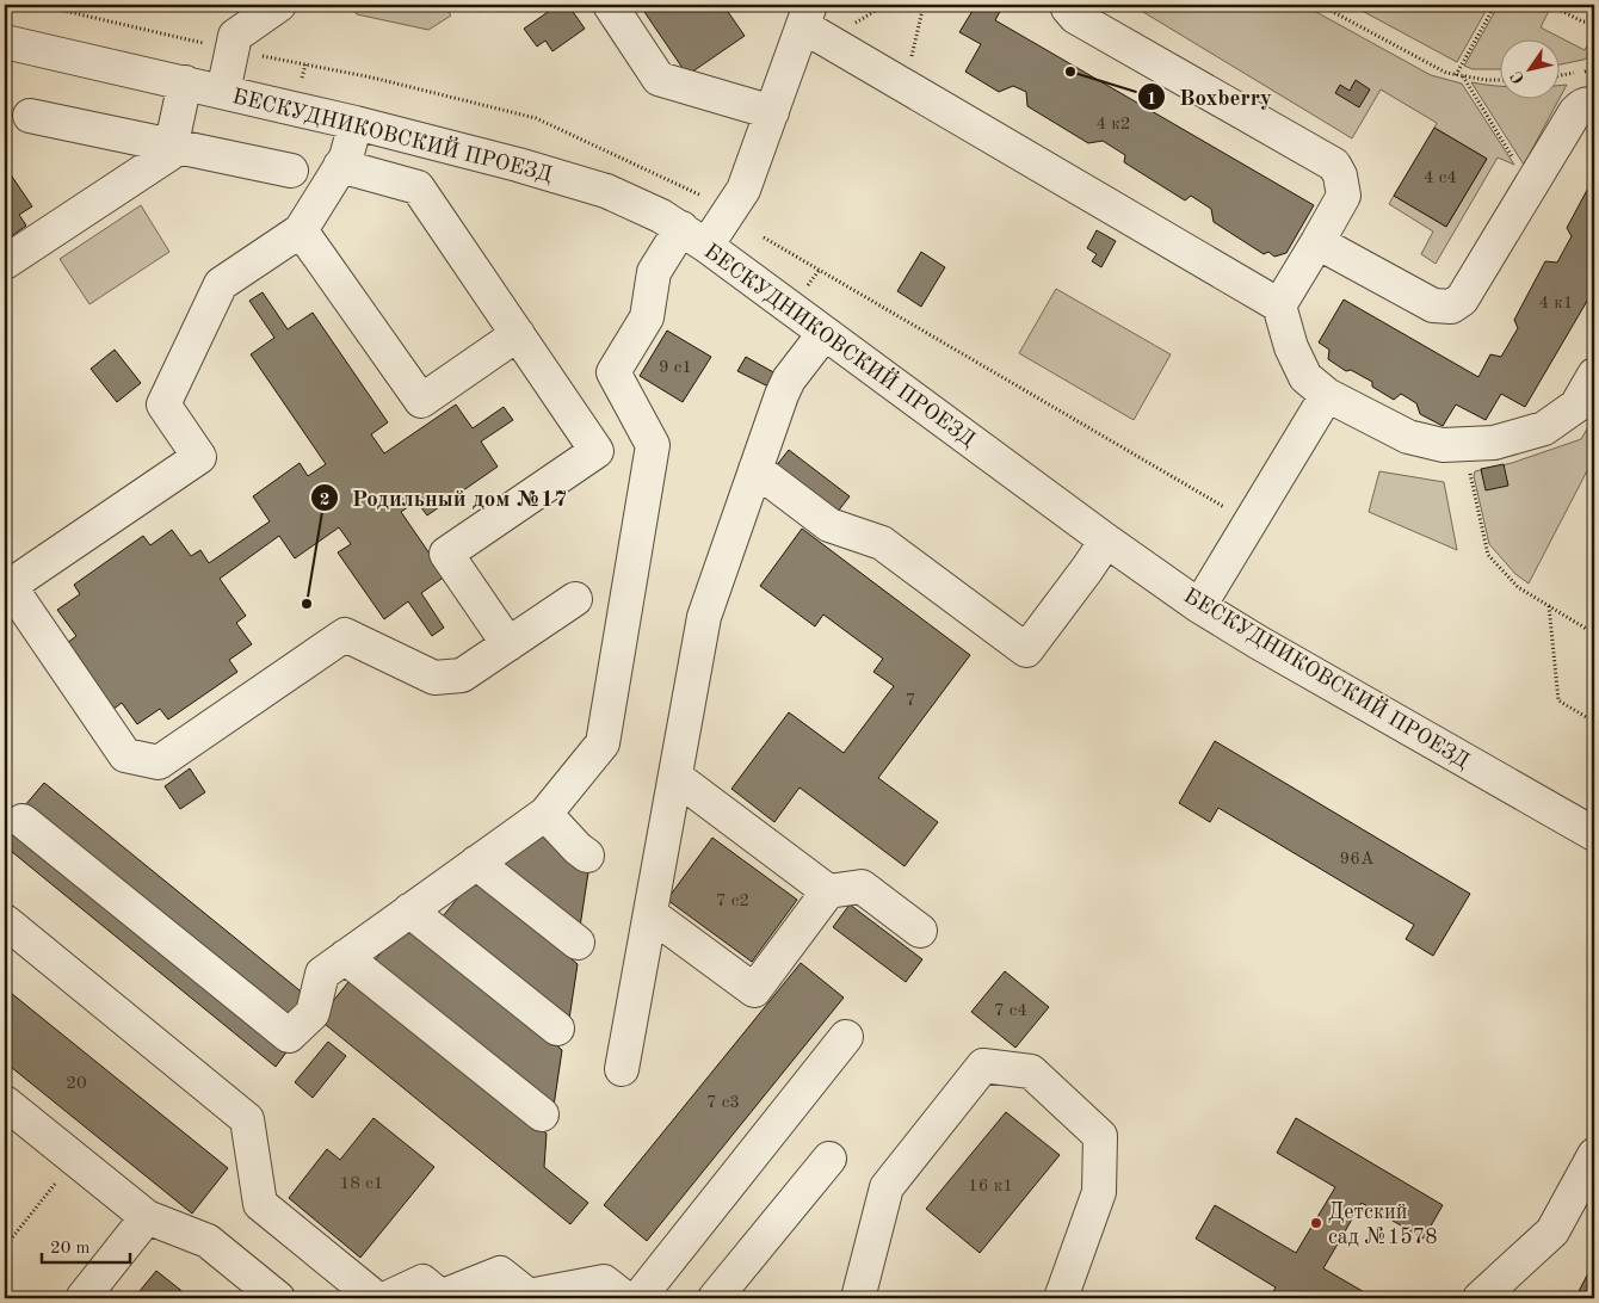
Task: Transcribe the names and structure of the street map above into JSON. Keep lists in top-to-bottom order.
{
  "streets": {
    "street": ["БЕСКУДНИКОВСКИЙ ПРОЕЗД"]
  },
  "places": ["Boxberry", "Родильный дом №17", "Детский сад №1578"],
  "house_numbers": [
    "4 к2",
    "4 с4",
    "4 к1",
    "9 с1",
    "7",
    "96А",
    "7 с2",
    "7 с4",
    "20",
    "7 с3",
    "18 с1",
    "16 к1"
  ],
  "scale_bar": "20 m",
  "north": "bottom left"
}
